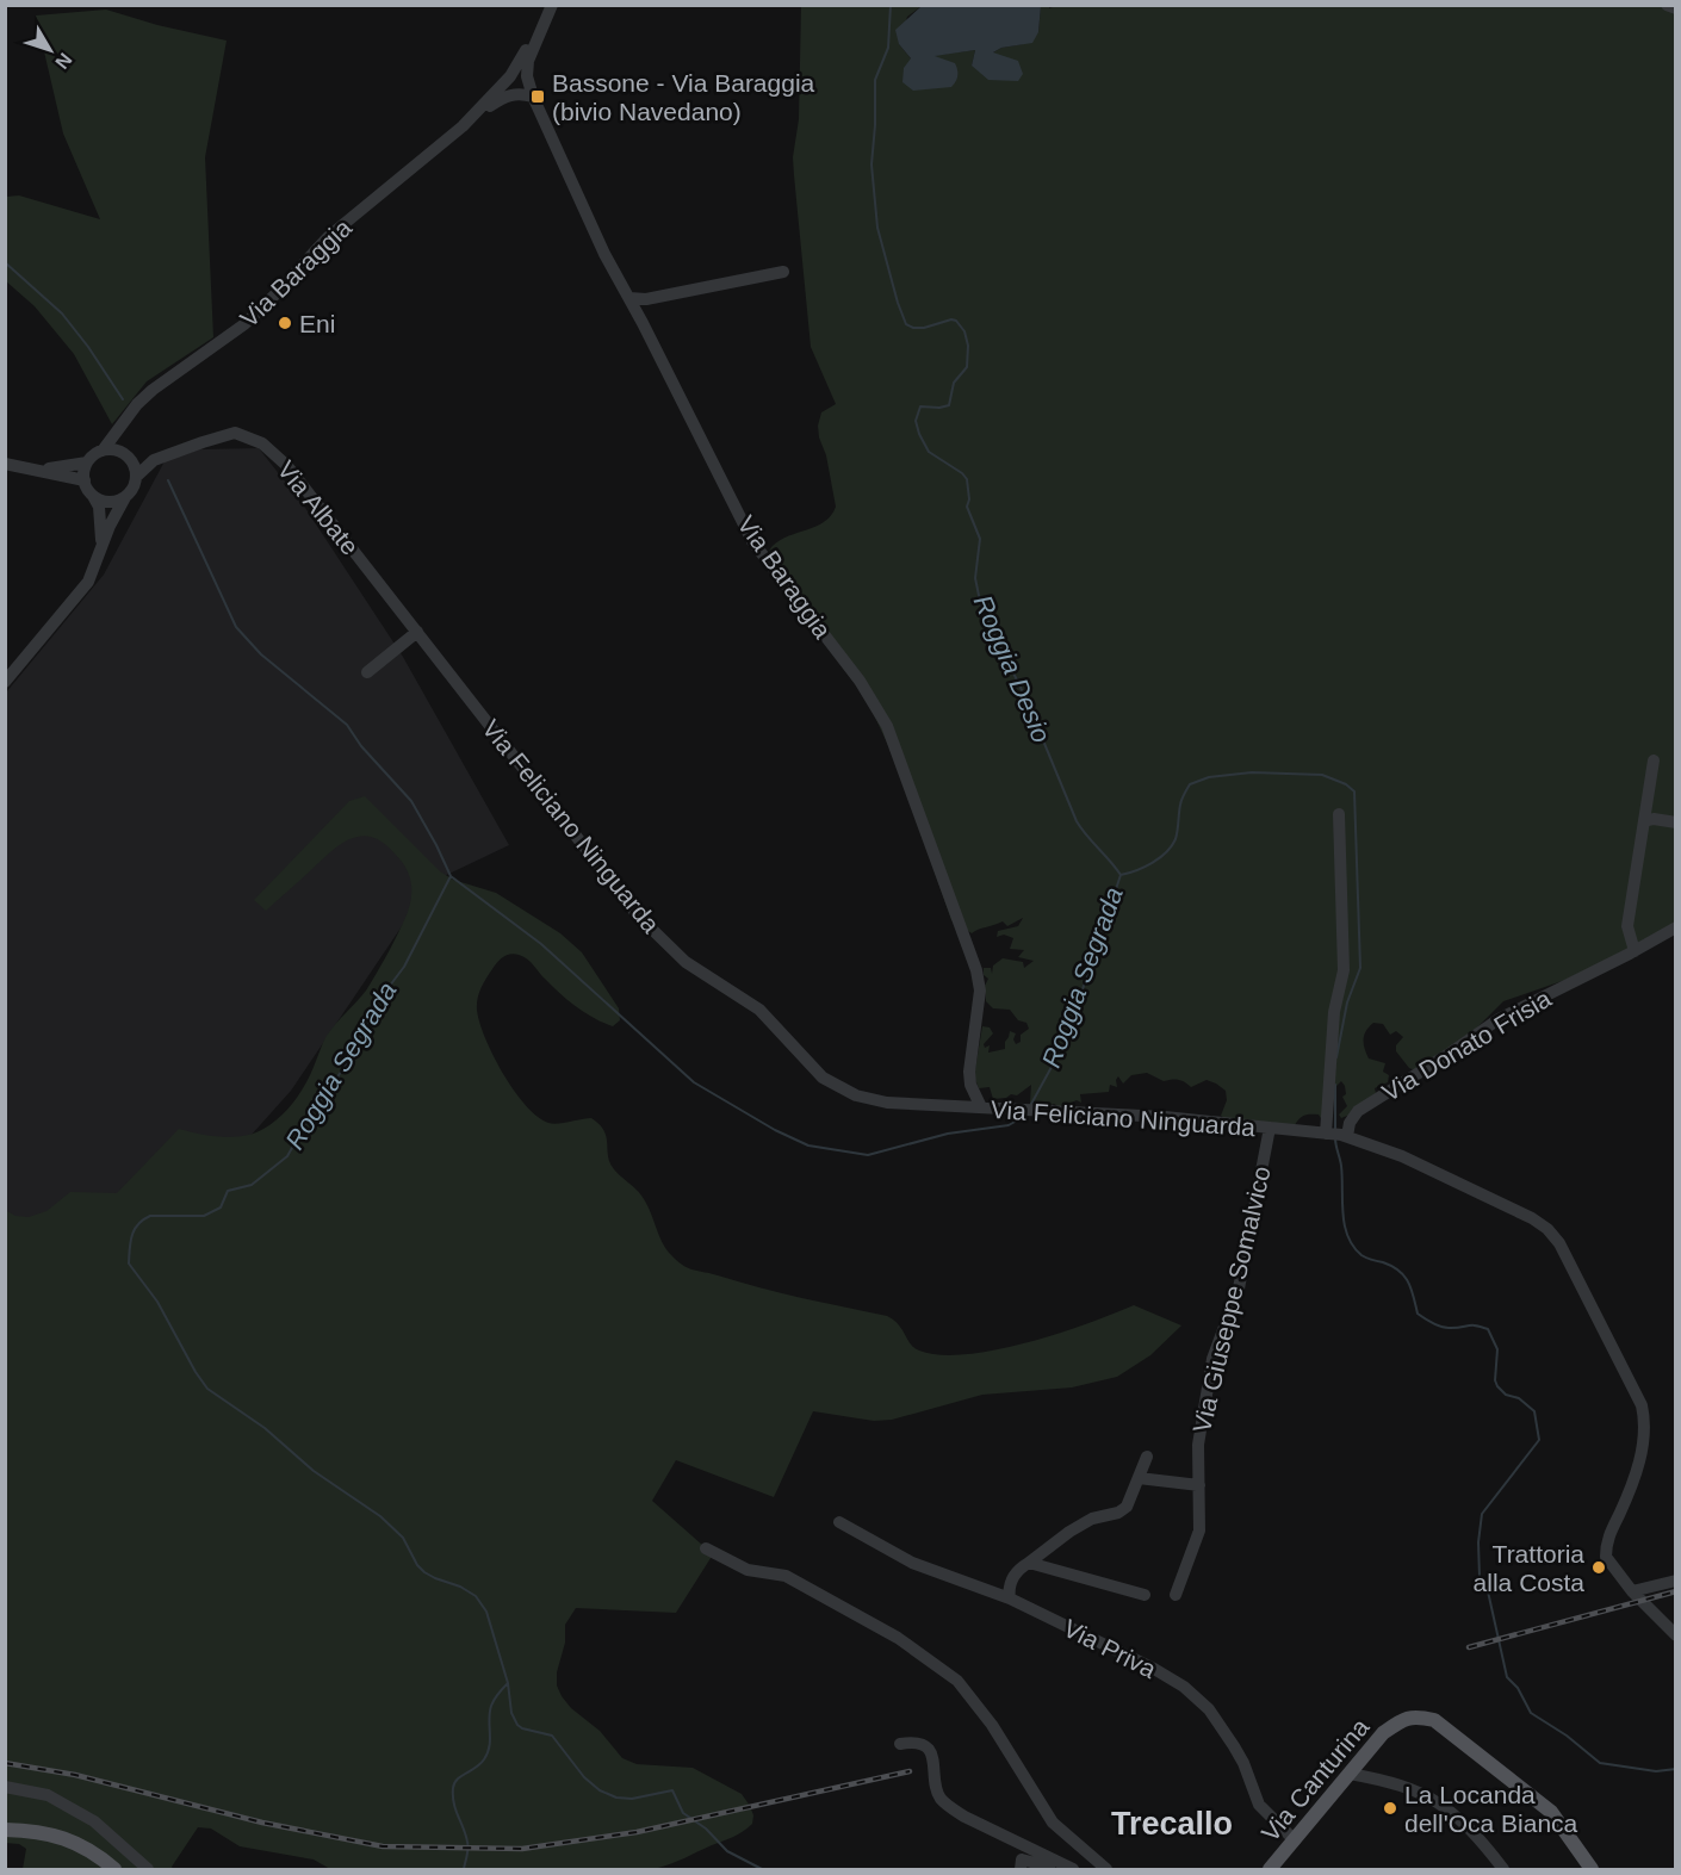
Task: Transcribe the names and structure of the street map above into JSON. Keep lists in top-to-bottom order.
{
  "streets": {
    "main road": ["Via Canturina"],
    "street": [
      "Via Baraggia",
      "Via Albate",
      "Via Feliciano Ninguarda",
      "Via Donato Frisia",
      "Via Giuseppe Somalvico",
      "Via Priva"
    ]
  },
  "crossings": [
    ["Via Baraggia", "Via Albate"],
    ["Via Baraggia", "Via Feliciano Ninguarda"],
    ["Via Albate", "Via Feliciano Ninguarda"],
    ["Via Feliciano Ninguarda", "Via Donato Frisia"],
    ["Via Feliciano Ninguarda", "Via Giuseppe Somalvico"],
    ["Via Priva", "Via Canturina"]
  ],
  "districts": ["Trecallo"],
  "water": ["Roggia Desio", "Roggia Segrada"],
  "places": {
    "transit": ["Bassone - Via Baraggia (bivio Navedano)"],
    "other": ["Eni", "Trattoria alla Costa", "La Locanda dell'Oca Bianca"]
  },
  "north": "bottom right"
}
